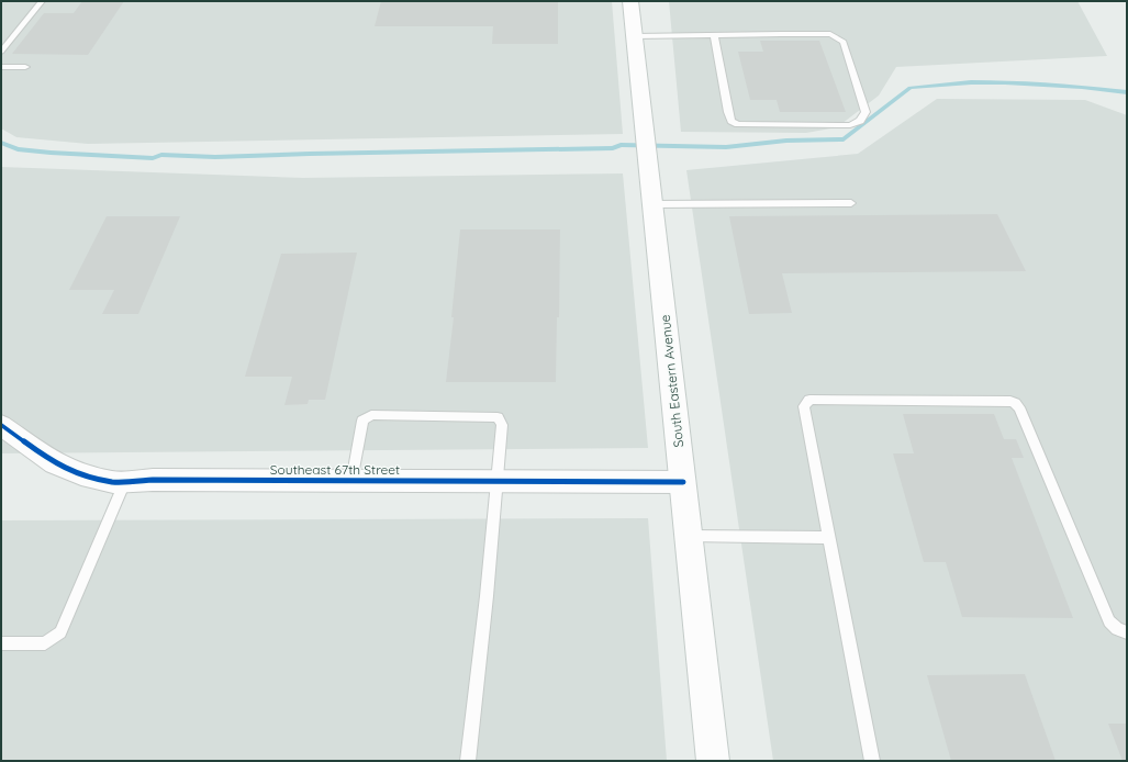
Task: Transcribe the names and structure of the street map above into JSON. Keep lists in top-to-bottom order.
{
  "streets": {
    "main road": ["South Eastern Avenue"],
    "street": ["Southeast 67th Street"]
  },
  "crossings": [
    ["South Eastern Avenue", "Southeast 67th Street"]
  ]
}
